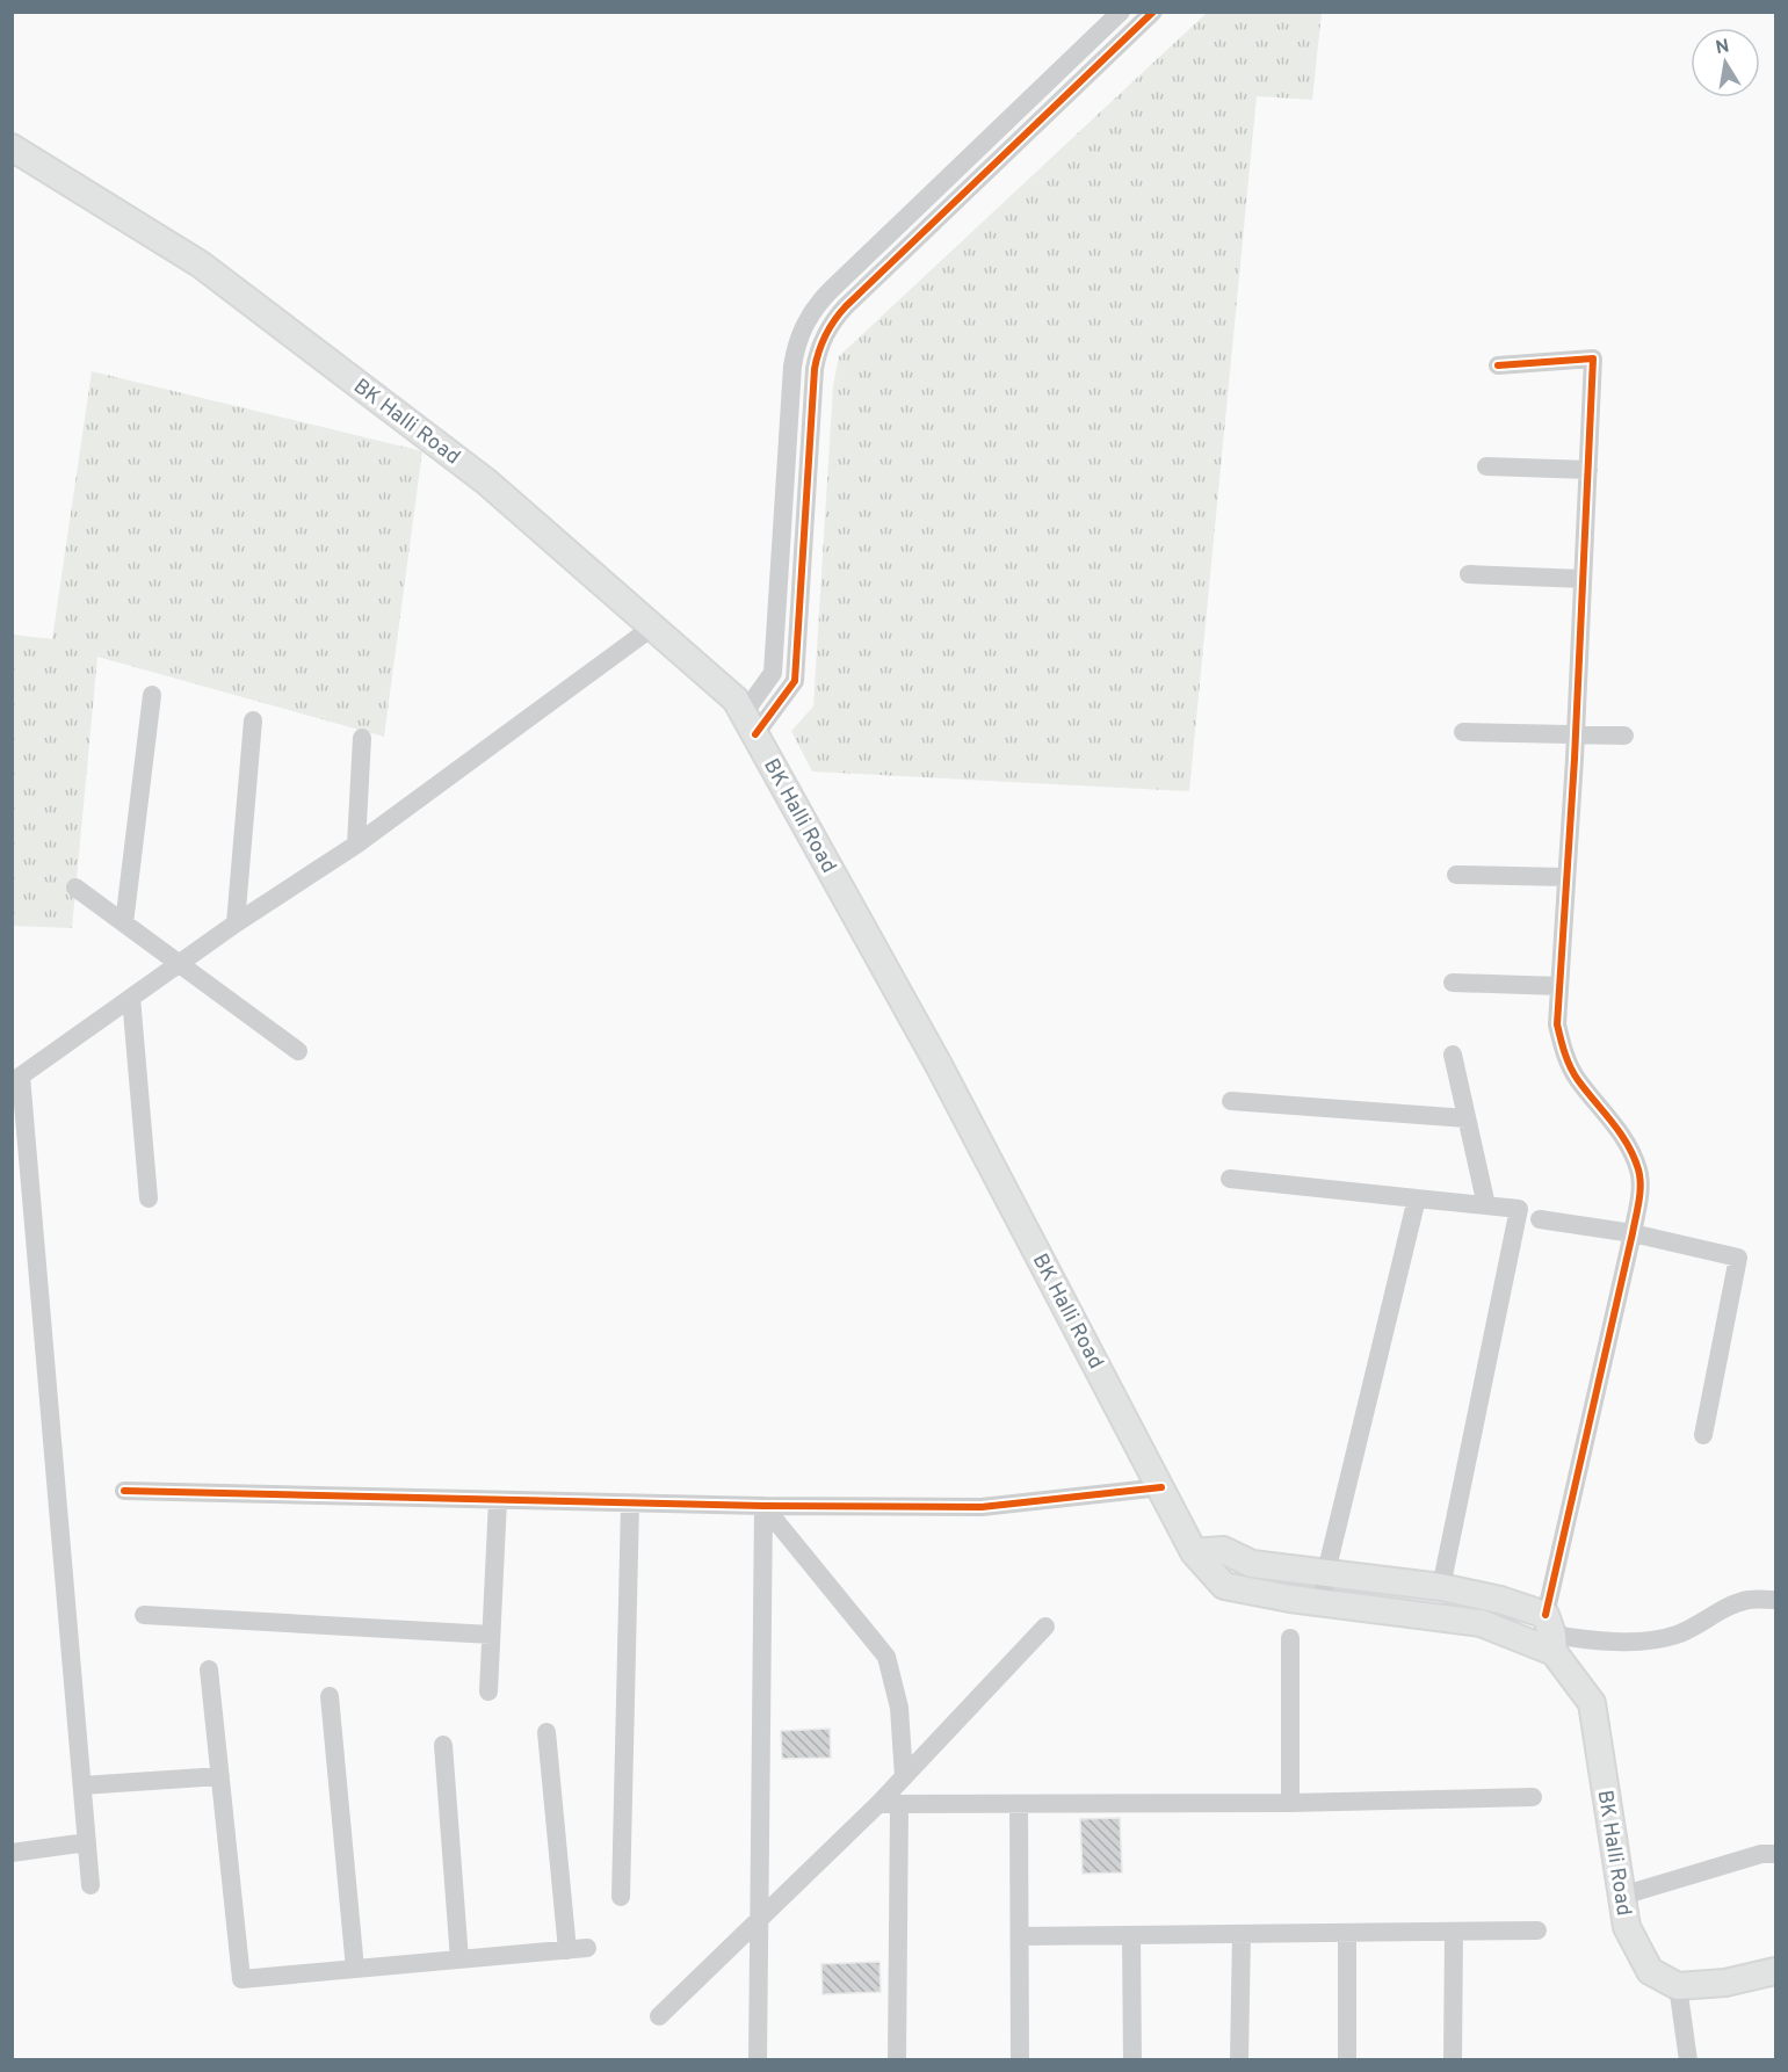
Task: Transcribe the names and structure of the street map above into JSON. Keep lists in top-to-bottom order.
{
  "streets": {
    "main road": ["BK Halli Road"]
  },
  "north": "top"
}
